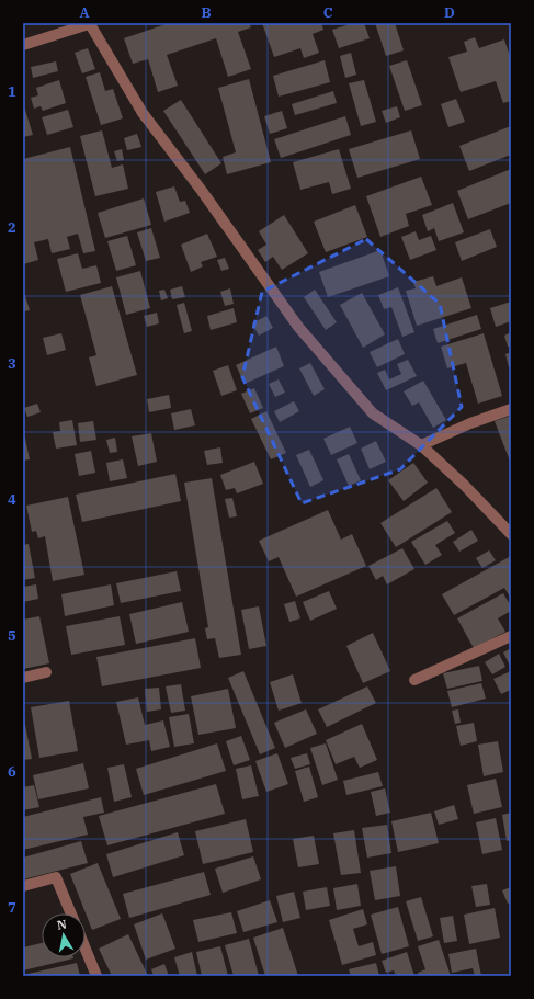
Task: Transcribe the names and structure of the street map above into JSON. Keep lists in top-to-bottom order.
{
  "north": "top",
  "grid": {
    "columns": [
      "A",
      "B",
      "C",
      "D"
    ],
    "rows": [
      "1",
      "2",
      "3",
      "4",
      "5",
      "6",
      "7"
    ]
  }
}
